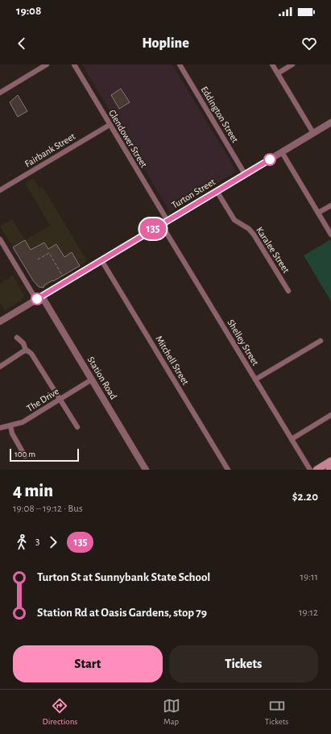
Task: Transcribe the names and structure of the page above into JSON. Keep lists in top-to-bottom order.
{
  "streets": {
    "street": [
      "Eddington Street",
      "Glendower Street",
      "Fairbank Street",
      "Turton Street",
      "Karalee Street",
      "Shelley Street",
      "Mitchell Street",
      "Station Road",
      "The Drive"
    ]
  },
  "crossings": [
    ["Eddington Street", "Turton Street"],
    ["Glendower Street", "Fairbank Street"],
    ["Glendower Street", "Turton Street"],
    ["Turton Street", "Karalee Street"],
    ["Turton Street", "Shelley Street"],
    ["Turton Street", "Mitchell Street"],
    ["Turton Street", "Station Road"],
    ["Station Road", "The Drive"]
  ],
  "lines": ["bus line 135"],
  "scale_bar": "100 m",
  "page": {
    "status": "19:08",
    "header": "Hopline",
    "on_map": "135",
    "scale": "100 m",
    "heading": ["4 min", "19:08 – 19:12 · Bus", "$2.20"],
    "legs": ["3", "135"],
    "list": [
      {
        "name": "Turton St at Sunnybank State School",
        "value": "19:11"
      },
      {
        "name": "Station Rd at Oasis Gardens, stop 79",
        "value": "19:12"
      }
    ],
    "buttons": ["Start", "Tickets"],
    "tabs": ["Directions", "Map", "Tickets"]
  }
}
